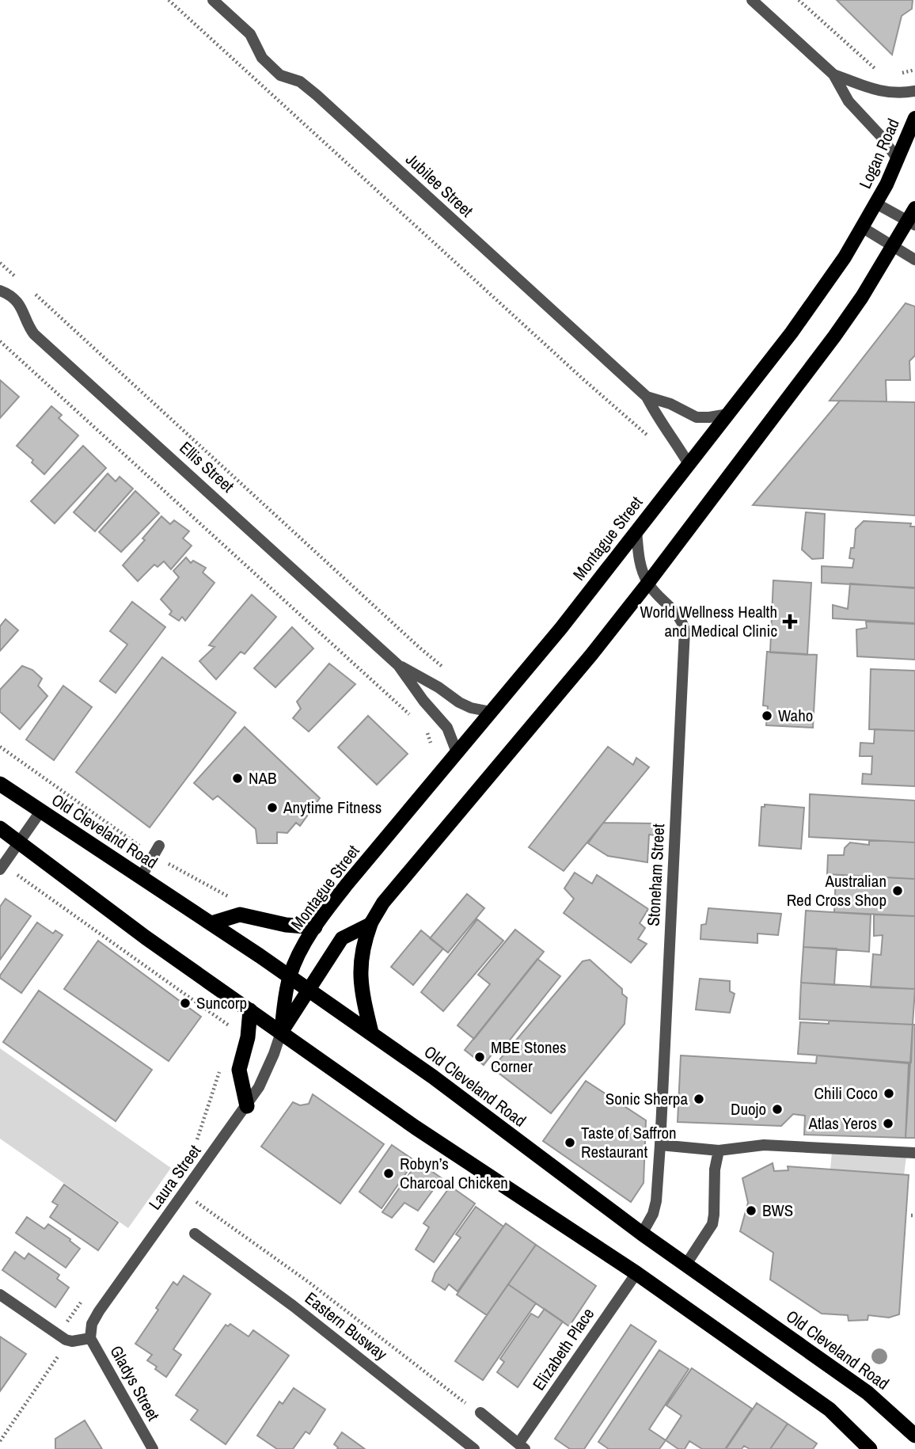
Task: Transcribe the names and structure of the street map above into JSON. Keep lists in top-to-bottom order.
{
  "streets": {
    "highway": ["Old Cleveland Road"],
    "main road": ["Logan Road", "Montague Street"],
    "street": [
      "Jubilee Street",
      "Ellis Street",
      "Stoneham Street",
      "Laura Street",
      "Eastern Busway",
      "Elizabeth Place",
      "Gladys Street"
    ]
  },
  "crossings": [
    ["Logan Road", "Montague Street"],
    ["Jubilee Street", "Montague Street"],
    ["Ellis Street", "Montague Street"],
    ["Montague Street", "Old Cleveland Road"],
    ["Montague Street", "Stoneham Street"],
    ["Montague Street", "Laura Street"],
    ["Old Cleveland Road", "Stoneham Street"],
    ["Laura Street", "Gladys Street"]
  ],
  "places": {
    "health": ["World Wellness Health and Medical Clinic"],
    "other": [
      "Waho",
      "NAB",
      "Anytime Fitness",
      "Australian Red Cross Shop",
      "Suncorp",
      "MBE Stones Corner",
      "Chili Coco",
      "Sonic Sherpa",
      "Duojo",
      "Atlas Yeros",
      "Taste of Saffron Restaurant",
      "Robyn’s Charcoal Chicken",
      "BWS"
    ]
  }
}
